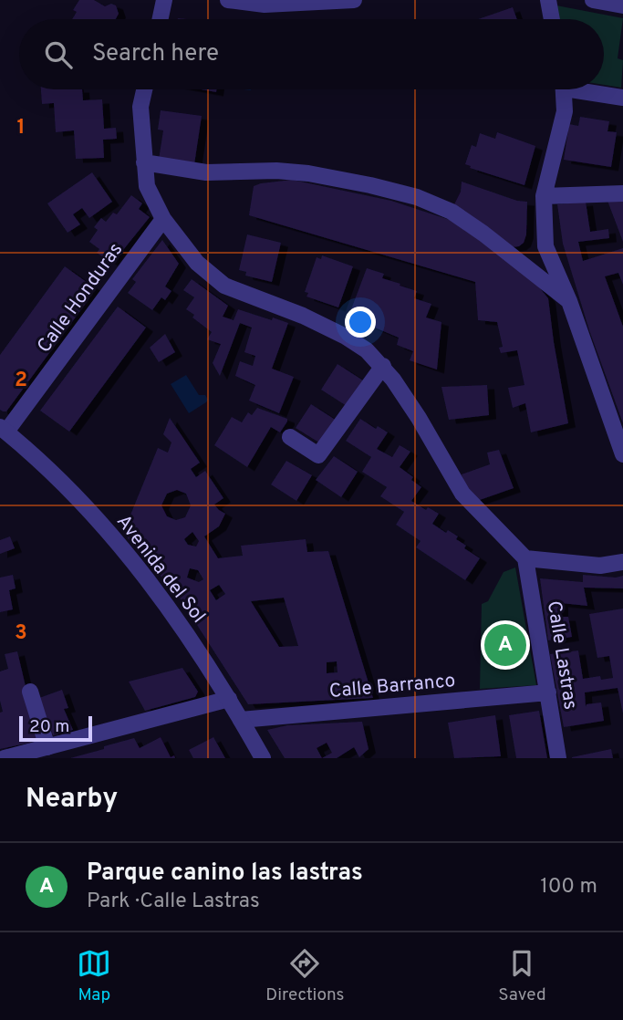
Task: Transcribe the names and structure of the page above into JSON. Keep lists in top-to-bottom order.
{
  "streets": {
    "street": [
      "Calle Honduras",
      "Avenida del Sol",
      "Calle Lastras",
      "Calle Barranco"
    ]
  },
  "crossings": [
    ["Calle Honduras", "Avenida del Sol"],
    ["Avenida del Sol", "Calle Barranco"],
    ["Calle Lastras", "Calle Barranco"]
  ],
  "scale_bar": "20 m",
  "page": {
    "search": "Search here",
    "pins": "A",
    "scale": "20 m",
    "heading": "Nearby",
    "list": [
      {
        "mark": "A",
        "name": "Parque canino las lastras",
        "note": "Park · Calle Lastras",
        "value": "100 m"
      }
    ],
    "nav": ["Map", "Directions", "Saved"]
  },
  "grid": {
    "rows": ["1", "2", "3"]
  }
}
